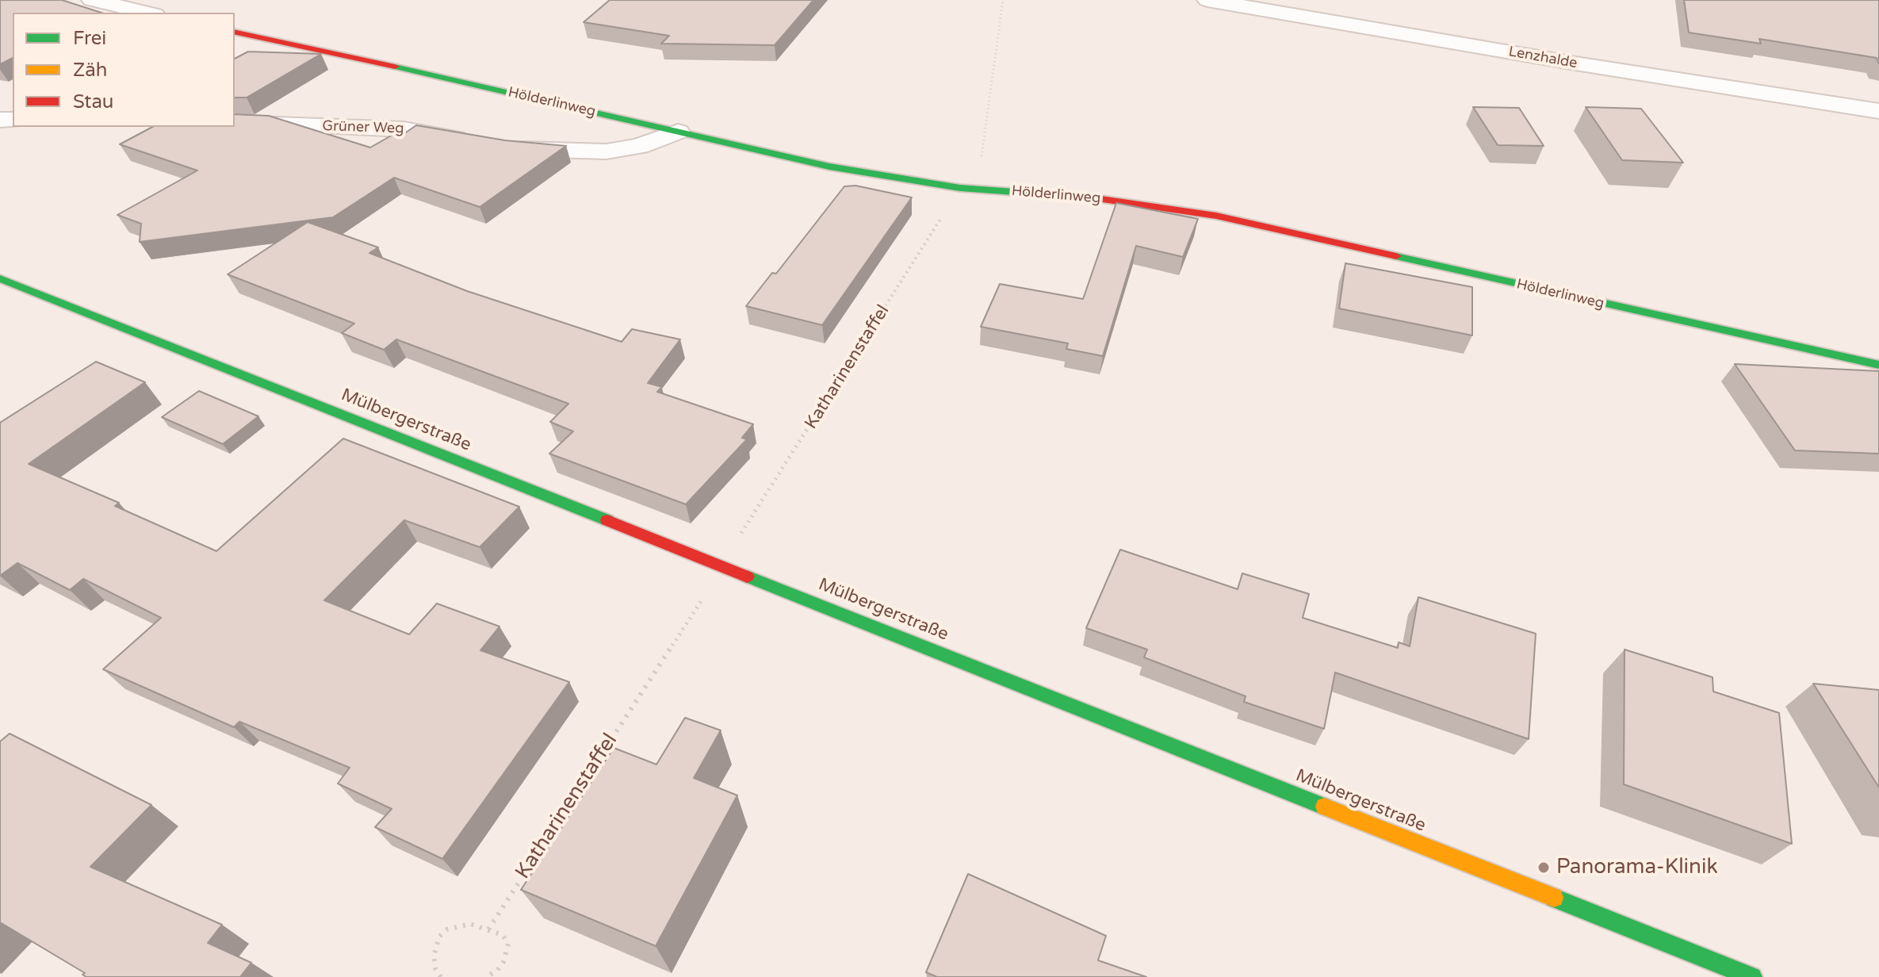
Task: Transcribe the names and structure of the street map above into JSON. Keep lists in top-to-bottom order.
{
  "streets": {
    "street": [
      "Lenzhalde",
      "Hölderlinweg",
      "Grüner Weg",
      "Mülbergerstraße"
    ],
    "path": ["Katharinenstaffel"]
  },
  "crossings": [
    ["Hölderlinweg", "Grüner Weg"],
    ["Hölderlinweg", "Katharinenstaffel"]
  ],
  "places": ["Panorama-Klinik"],
  "legend": ["Frei", "Zäh", "Stau"]
}
